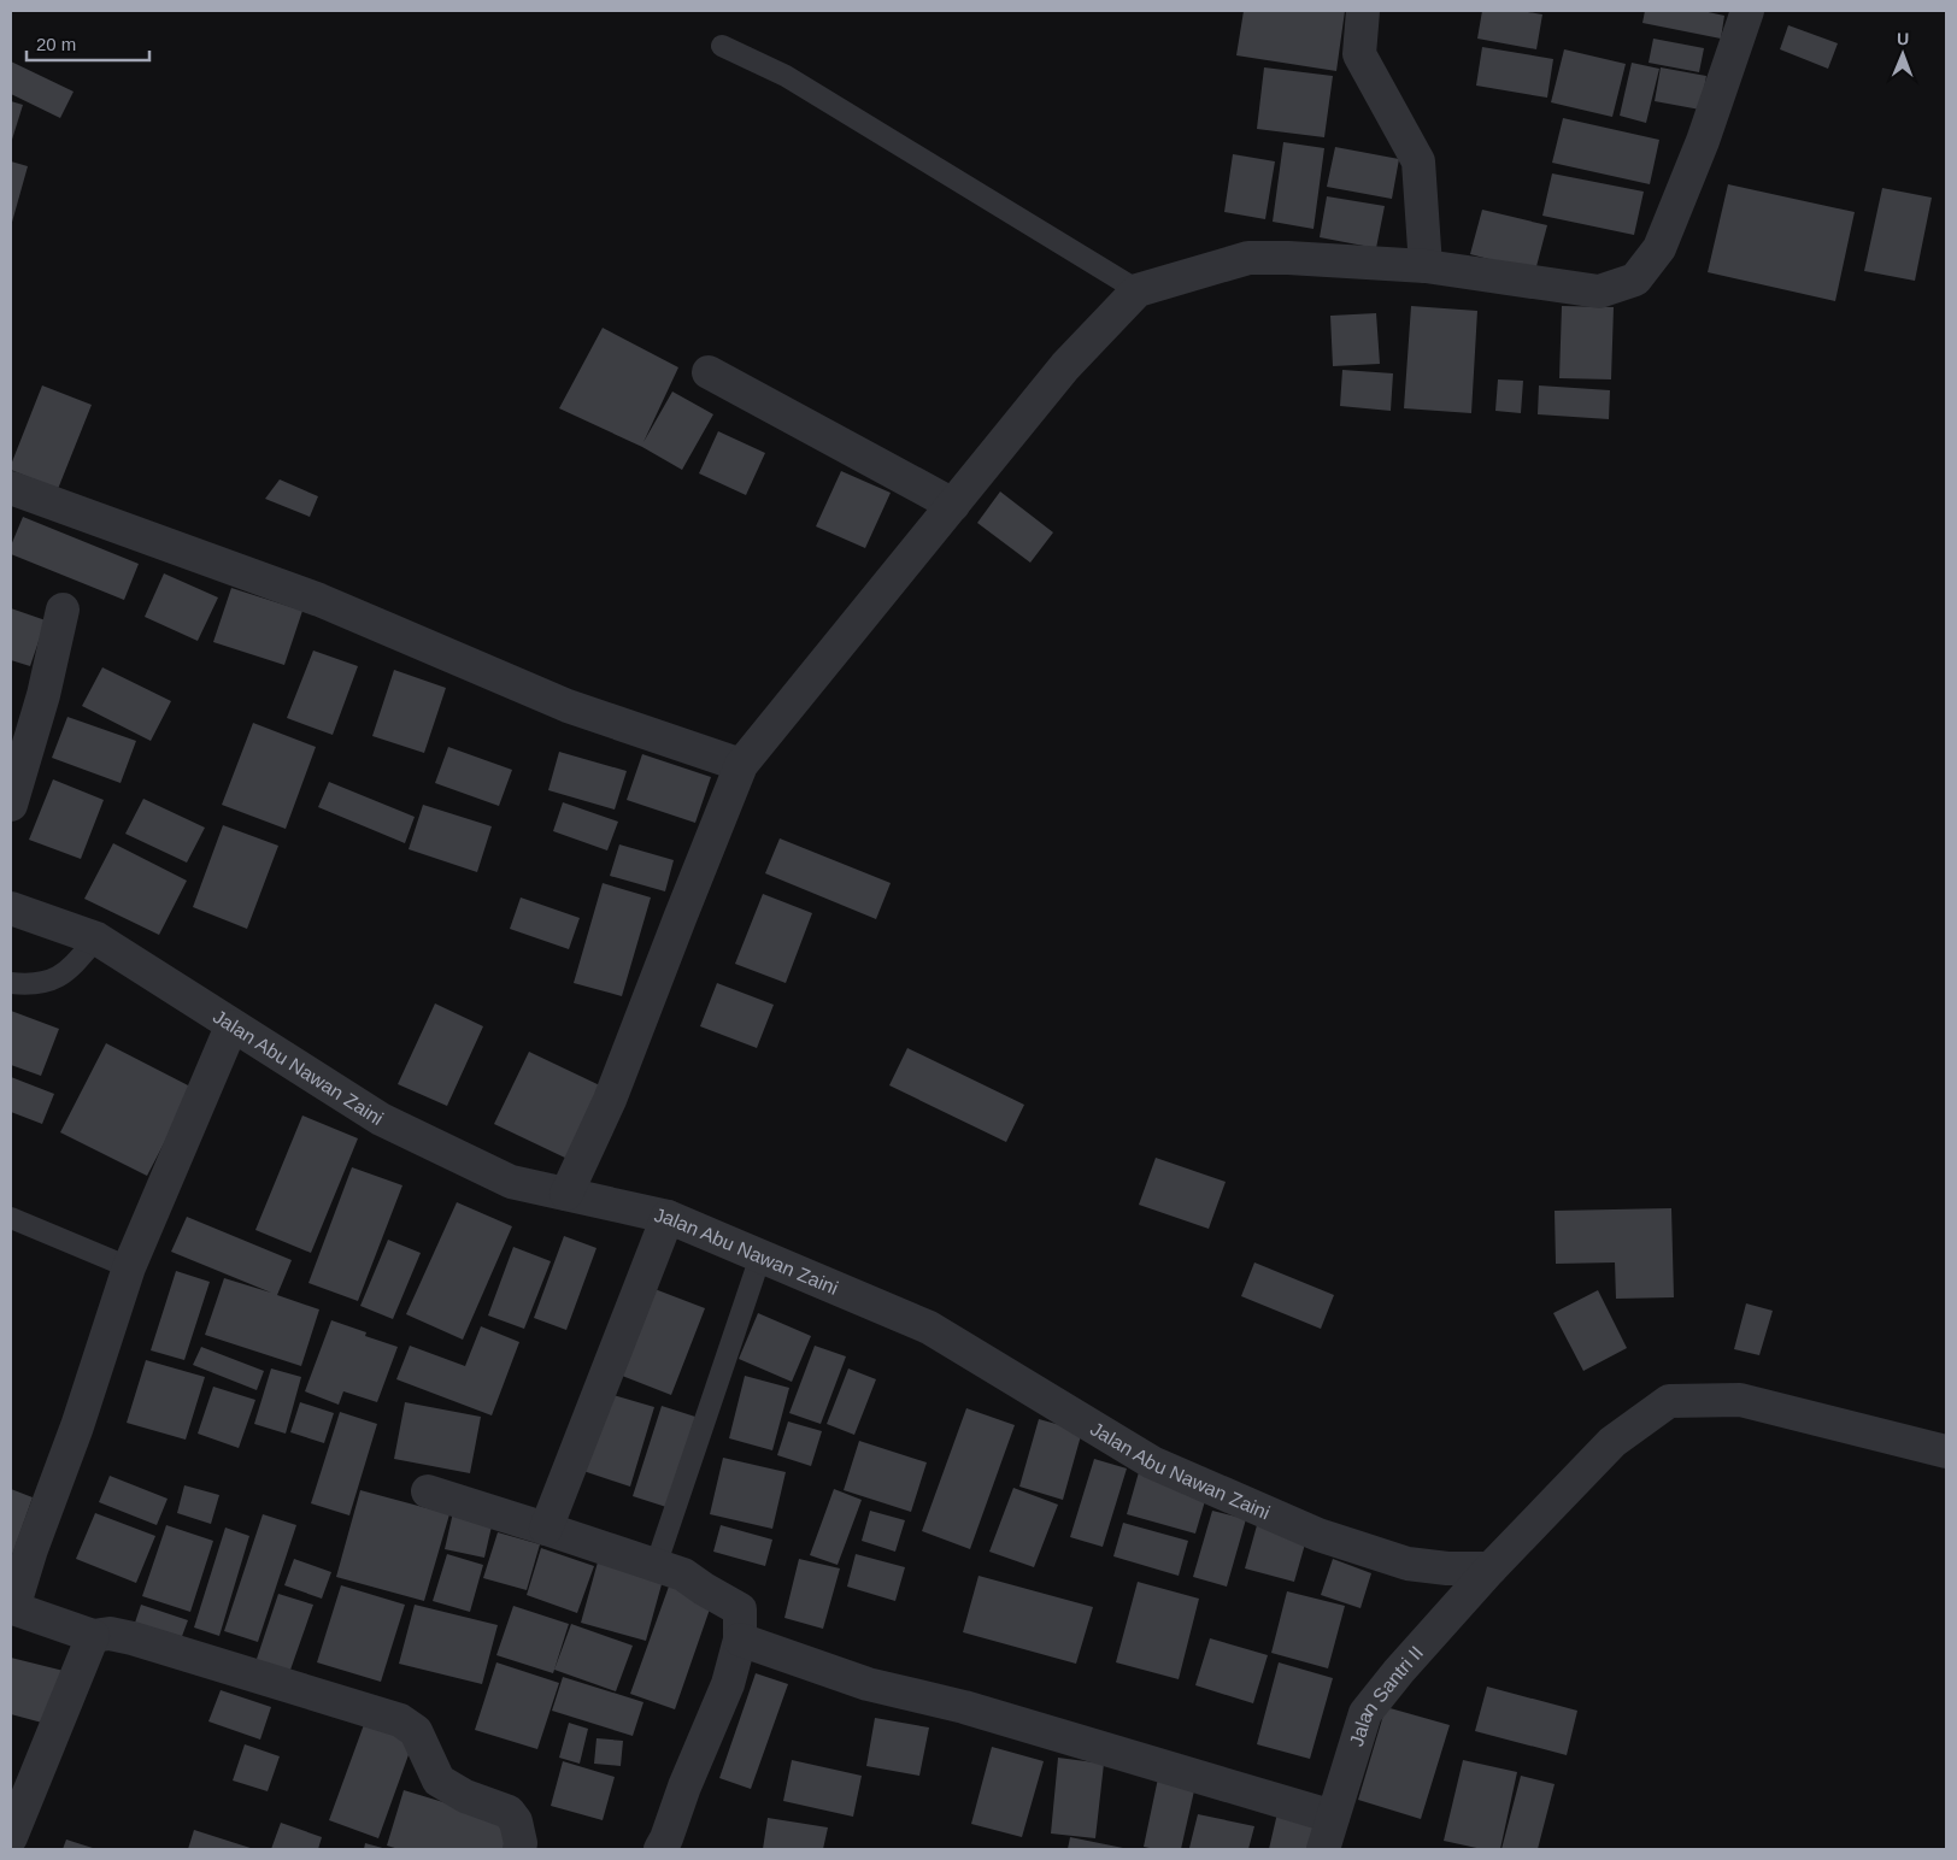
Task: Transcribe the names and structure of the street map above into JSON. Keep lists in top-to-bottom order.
{
  "streets": {
    "street": ["Jalan Abu Nawan Zaini", "Jalan Santri II"]
  },
  "crossings": [
    ["Jalan Abu Nawan Zaini", "Jalan Santri II"]
  ],
  "scale_bar": "20 m",
  "north": "top"
}
